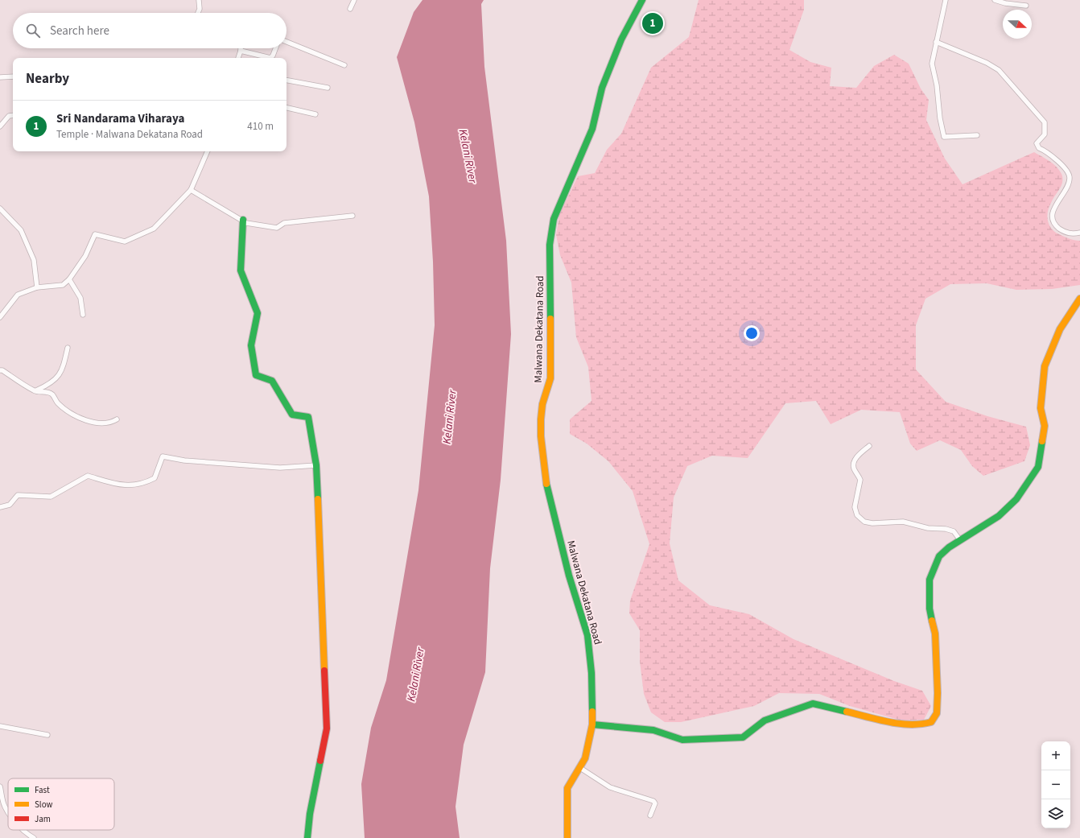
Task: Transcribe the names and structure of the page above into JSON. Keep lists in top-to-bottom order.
{
  "streets": {
    "street": ["Malwana Dekatana Road"]
  },
  "water": ["Kelani River"],
  "legend": ["Fast", "Slow", "Jam"],
  "north": "right",
  "page": {
    "pins": "1",
    "search": "Search here",
    "heading": "Nearby",
    "list": [
      {
        "mark": "1",
        "name": "Sri Nandarama Viharaya",
        "note": "Temple · Malwana Dekatana Road",
        "value": "410 m"
      }
    ],
    "map_buttons": ["+", "−"]
  }
}
